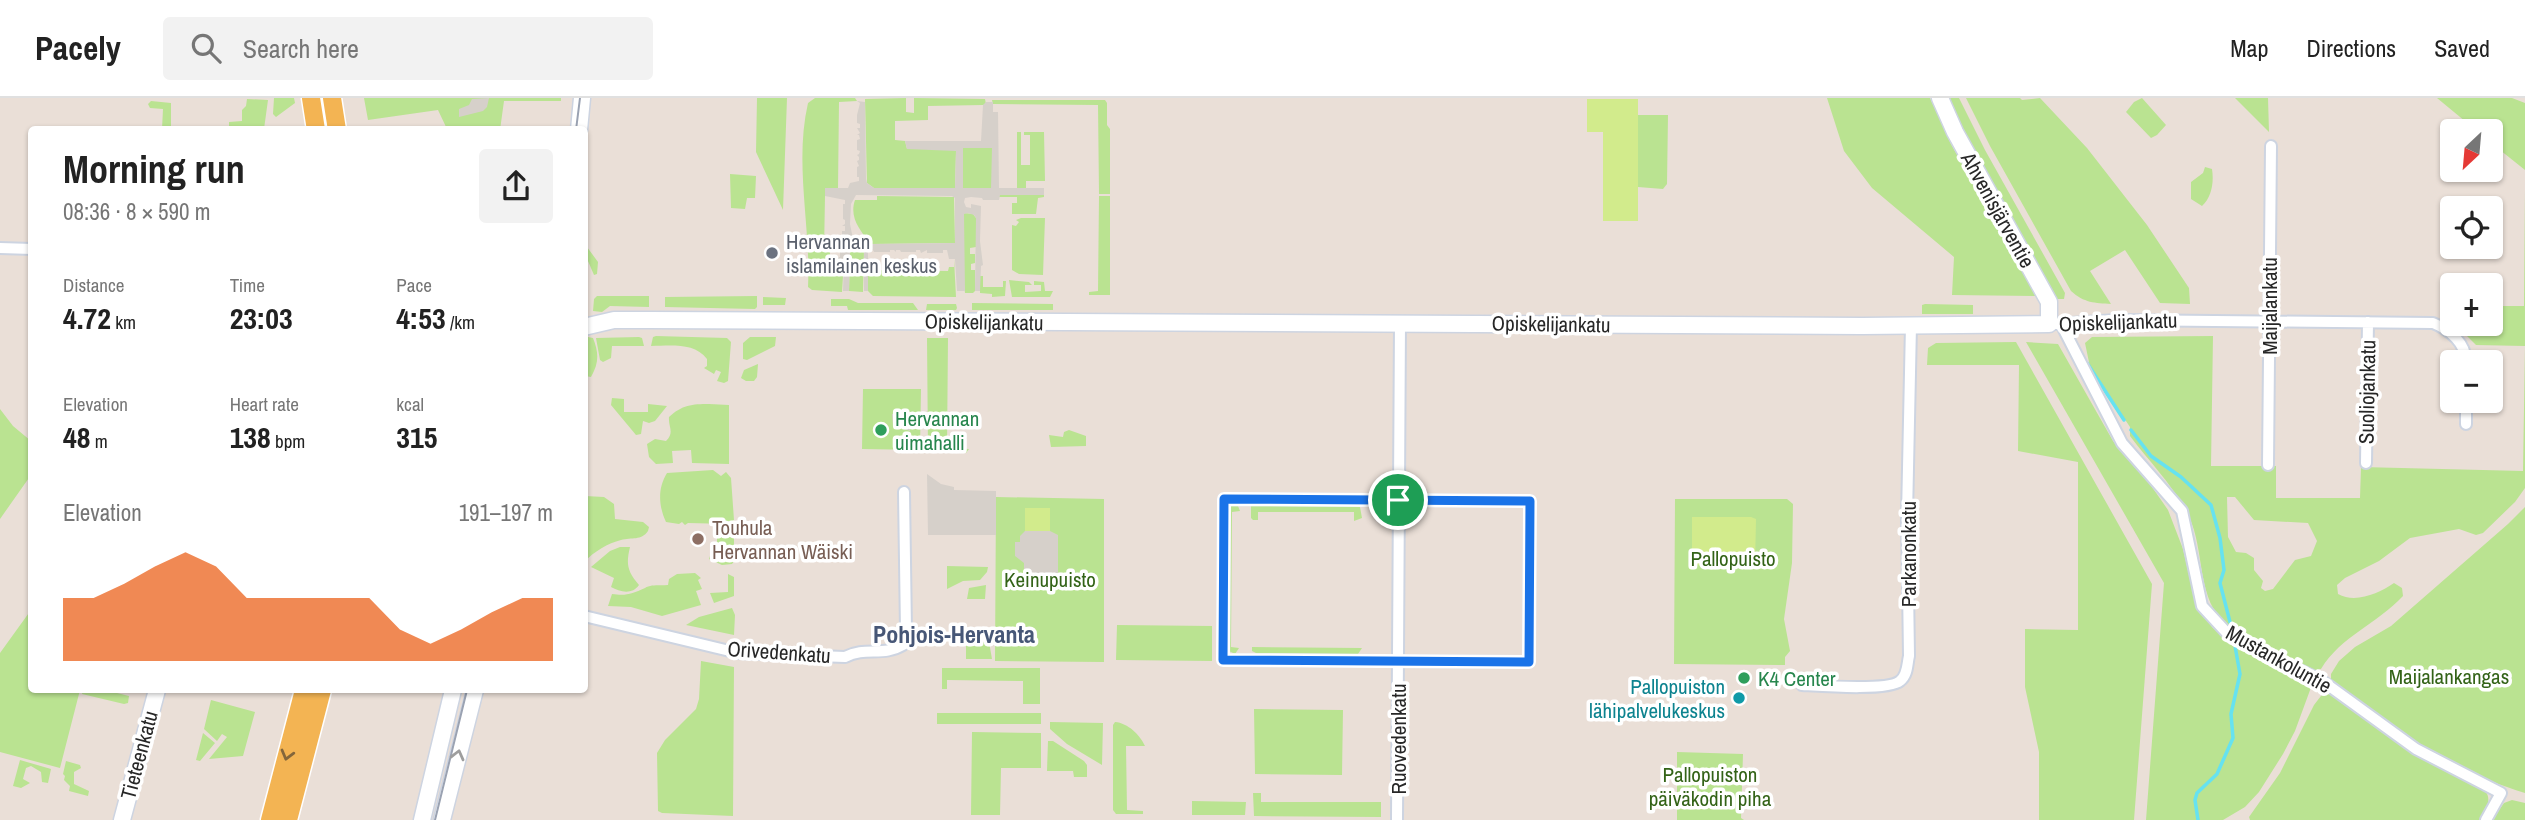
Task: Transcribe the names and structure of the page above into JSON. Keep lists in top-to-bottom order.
{
  "streets": {
    "main road": ["Ahvenisjärventie", "Opiskelijankatu", "Tieteenkatu"],
    "street": [
      "Maijalankatu",
      "Suoliojankatu",
      "Parkanonkatu",
      "Orivedenkatu",
      "Mustankoluntie",
      "Ruovedenkatu"
    ]
  },
  "crossings": [
    ["Ahvenisjärventie", "Opiskelijankatu"],
    ["Ahvenisjärventie", "Mustankoluntie"],
    ["Maijalankatu", "Opiskelijankatu"],
    ["Opiskelijankatu", "Suoliojankatu"],
    ["Opiskelijankatu", "Parkanonkatu"],
    ["Opiskelijankatu", "Mustankoluntie"],
    ["Opiskelijankatu", "Ruovedenkatu"]
  ],
  "districts": ["Pohjois-Hervanta"],
  "parks": [
    "Pallopuisto",
    "Keinupuisto",
    "Maijalankangas",
    "Pallopuiston päiväkodin piha"
  ],
  "places": [
    "Hervannan islamilainen keskus",
    "Hervannan uimahalli",
    "Touhula Hervannan Wäiski",
    "K4 Center",
    "Pallopuiston lähipalvelukeskus"
  ],
  "north": "bottom left",
  "page": {
    "header": "Pacely",
    "search": "Search here",
    "nav": ["Map", "Directions", "Saved"],
    "map_buttons": ["+", "−"],
    "heading": ["Morning run", "08:36 · 8 × 590 m"],
    "stats": [
      ["Distance", "4.72 km"],
      ["Time", "23:03"],
      ["Pace", "4:53 /km"],
      ["Elevation", "48 m"],
      ["Heart rate", "138 bpm"],
      ["kcal", "315"]
    ],
    "chart": ["Elevation", "191–197 m"]
  }
}
